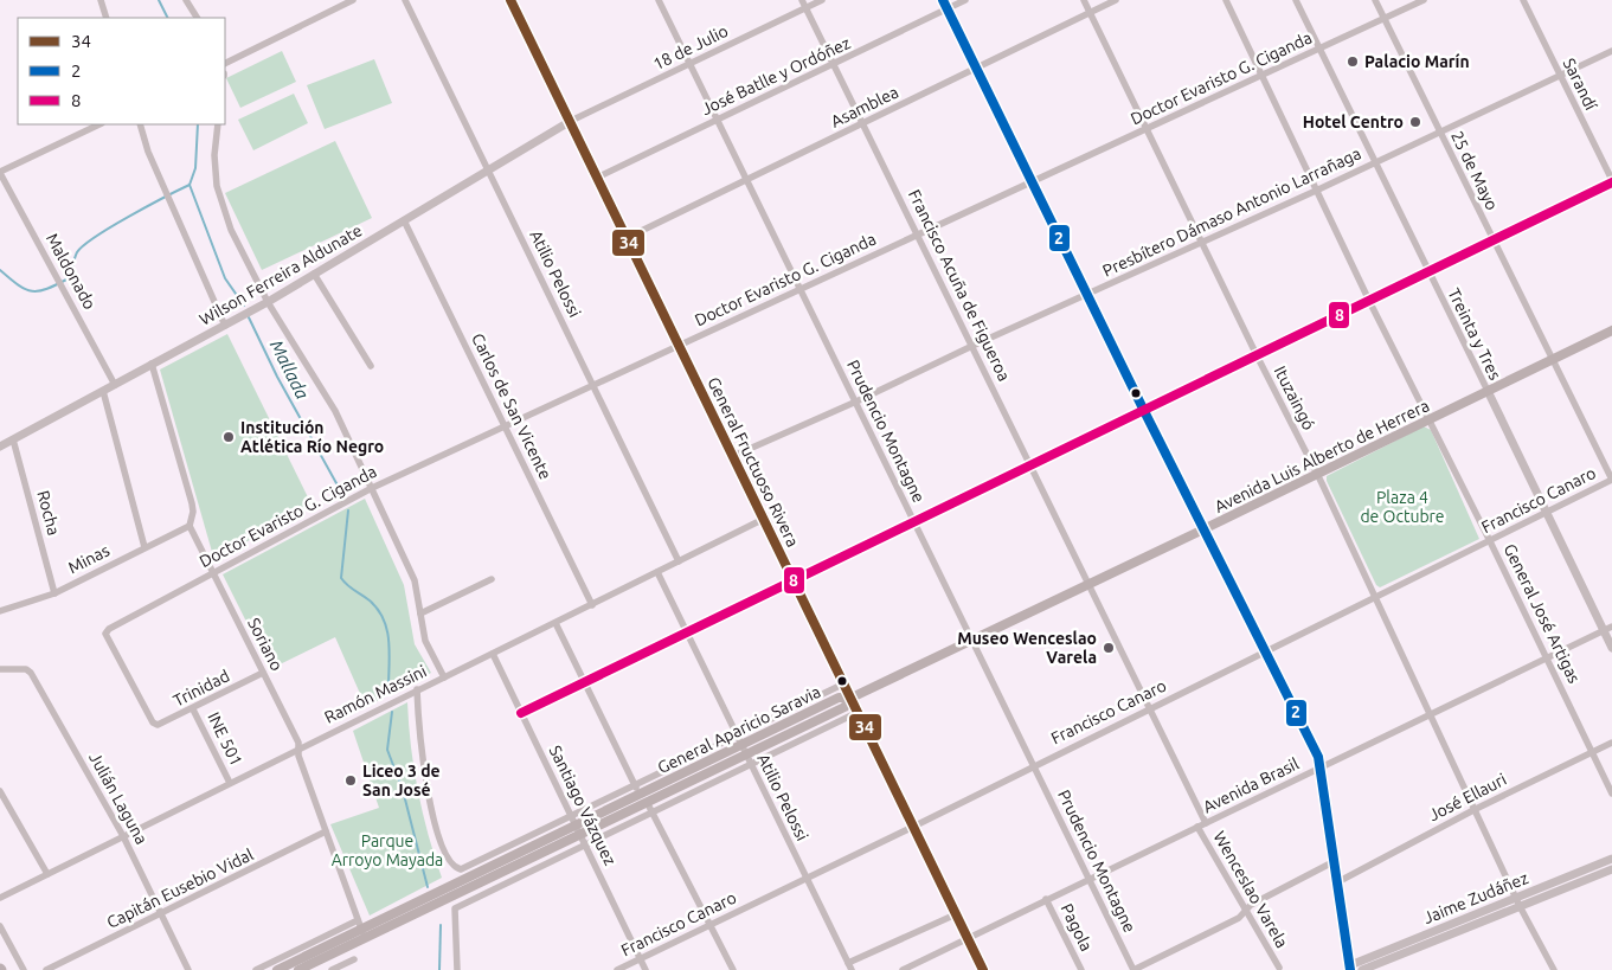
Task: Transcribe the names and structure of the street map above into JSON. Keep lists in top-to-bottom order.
{
  "streets": {
    "main road": ["Avenida Luis Alberto de Herrera", "General Aparicio Saravia"],
    "street": [
      "18 de Julio",
      "José Batlle y Ordóñez",
      "Doctor Evaristo G. Ciganda",
      "Sarandí",
      "Asamblea",
      "25 de Mayo",
      "Presbítero Dámaso Antonio Larrañaga",
      "Maldonado",
      "Atilio Pelossi",
      "Wilson Ferreira Aldunate",
      "Francisco Acuña de Figueroa",
      "Treinta y Tres",
      "Ituzaingó",
      "Carlos de San Vicente",
      "Prudencio Montagne",
      "General Fructuoso Rivera",
      "Francisco Canaro",
      "Rocha",
      "Minas",
      "General José Artigas",
      "Soriano",
      "Trinidad",
      "Ramón Massini",
      "INE 501",
      "Avenida Brasil",
      "José Ellauri",
      "Julián Laguna",
      "Santiago Vázquez",
      "Capitán Eusebio Vidal",
      "Wenceslao Varela",
      "Jaime Zudáñez",
      "Pagola"
    ]
  },
  "crossings": [
    ["18 de Julio", "Wilson Ferreira Aldunate"],
    ["18 de Julio", "Francisco Acuña de Figueroa"],
    ["18 de Julio", "Prudencio Montagne"],
    ["18 de Julio", "General Fructuoso Rivera"],
    ["José Batlle y Ordóñez", "Francisco Acuña de Figueroa"],
    ["José Batlle y Ordóñez", "Prudencio Montagne"],
    ["José Batlle y Ordóñez", "General Fructuoso Rivera"],
    ["Doctor Evaristo G. Ciganda", "25 de Mayo"],
    ["Doctor Evaristo G. Ciganda", "Atilio Pelossi"],
    ["Doctor Evaristo G. Ciganda", "Francisco Acuña de Figueroa"],
    ["Doctor Evaristo G. Ciganda", "Treinta y Tres"],
    ["Doctor Evaristo G. Ciganda", "Ituzaingó"],
    ["Doctor Evaristo G. Ciganda", "Carlos de San Vicente"],
    ["Doctor Evaristo G. Ciganda", "Prudencio Montagne"],
    ["Doctor Evaristo G. Ciganda", "General Fructuoso Rivera"],
    ["Doctor Evaristo G. Ciganda", "General José Artigas"],
    ["Doctor Evaristo G. Ciganda", "Soriano"],
    ["Doctor Evaristo G. Ciganda", "Trinidad"],
    ["Sarandí", "Presbítero Dámaso Antonio Larrañaga"],
    ["Asamblea", "Francisco Acuña de Figueroa"],
    ["Asamblea", "Ituzaingó"],
    ["Asamblea", "Prudencio Montagne"],
    ["Asamblea", "General Fructuoso Rivera"],
    ["25 de Mayo", "Presbítero Dámaso Antonio Larrañaga"],
    ["25 de Mayo", "Avenida Luis Alberto de Herrera"],
    ["25 de Mayo", "Francisco Canaro"],
    ["Presbítero Dámaso Antonio Larrañaga", "Francisco Acuña de Figueroa"],
    ["Presbítero Dámaso Antonio Larrañaga", "Treinta y Tres"],
    ["Presbítero Dámaso Antonio Larrañaga", "Ituzaingó"],
    ["Presbítero Dámaso Antonio Larrañaga", "Prudencio Montagne"],
    ["Presbítero Dámaso Antonio Larrañaga", "General Fructuoso Rivera"],
    ["Presbítero Dámaso Antonio Larrañaga", "General José Artigas"],
    ["Maldonado", "Wilson Ferreira Aldunate"],
    ["Atilio Pelossi", "Wilson Ferreira Aldunate"],
    ["Atilio Pelossi", "Francisco Canaro"],
    ["Atilio Pelossi", "Ramón Massini"],
    ["Atilio Pelossi", "General Aparicio Saravia"],
    ["Wilson Ferreira Aldunate", "Carlos de San Vicente"],
    ["Wilson Ferreira Aldunate", "General Fructuoso Rivera"],
    ["Wilson Ferreira Aldunate", "Rocha"],
    ["Wilson Ferreira Aldunate", "Soriano"],
    ["Francisco Acuña de Figueroa", "Avenida Luis Alberto de Herrera"],
    ["Francisco Acuña de Figueroa", "Wenceslao Varela"],
    ["Treinta y Tres", "Avenida Luis Alberto de Herrera"],
    ["Treinta y Tres", "Francisco Canaro"],
    ["Treinta y Tres", "Avenida Brasil"],
    ["Ituzaingó", "Avenida Luis Alberto de Herrera"],
    ["Ituzaingó", "Francisco Canaro"],
    ["Ituzaingó", "Avenida Brasil"],
    ["Ituzaingó", "José Ellauri"],
    ["Ituzaingó", "Jaime Zudáñez"],
    ["Carlos de San Vicente", "Ramón Massini"],
    ["Prudencio Montagne", "Avenida Luis Alberto de Herrera"],
    ["Prudencio Montagne", "Francisco Canaro"],
    ["Prudencio Montagne", "Avenida Brasil"],
    ["Avenida Luis Alberto de Herrera", "General Fructuoso Rivera"],
    ["Avenida Luis Alberto de Herrera", "General José Artigas"],
    ["Avenida Luis Alberto de Herrera", "General Aparicio Saravia"],
    ["Avenida Luis Alberto de Herrera", "Wenceslao Varela"],
    ["General Fructuoso Rivera", "Francisco Canaro"],
    ["General Fructuoso Rivera", "Ramón Massini"],
    ["General Fructuoso Rivera", "General Aparicio Saravia"],
    ["General Fructuoso Rivera", "Avenida Brasil"],
    ["Francisco Canaro", "General José Artigas"],
    ["Francisco Canaro", "Santiago Vázquez"],
    ["Francisco Canaro", "Wenceslao Varela"],
    ["Rocha", "Minas"],
    ["Minas", "Soriano"],
    ["General José Artigas", "Avenida Brasil"],
    ["General José Artigas", "José Ellauri"],
    ["Soriano", "Trinidad"],
    ["Soriano", "Ramón Massini"],
    ["Soriano", "General Aparicio Saravia"],
    ["Soriano", "Capitán Eusebio Vidal"],
    ["Trinidad", "INE 501"],
    ["Ramón Massini", "General Aparicio Saravia"],
    ["Ramón Massini", "INE 501"],
    ["Ramón Massini", "Julián Laguna"],
    ["Ramón Massini", "Santiago Vázquez"],
    ["General Aparicio Saravia", "Santiago Vázquez"],
    ["Avenida Brasil", "Wenceslao Varela"],
    ["Avenida Brasil", "Pagola"],
    ["Julián Laguna", "Capitán Eusebio Vidal"]
  ],
  "water": ["Mallada"],
  "parks": ["Plaza 4 de Octubre", "Parque Arroyo Mayada"],
  "places": [
    "Palacio Marín",
    "Hotel Centro",
    "Institución Atlética Río Negro",
    "Museo Wenceslao Varela",
    "Liceo 3 de San José"
  ],
  "lines": ["transit line 34", "transit line 2", "transit line 8"],
  "legend": ["34", "2", "8"]
}
